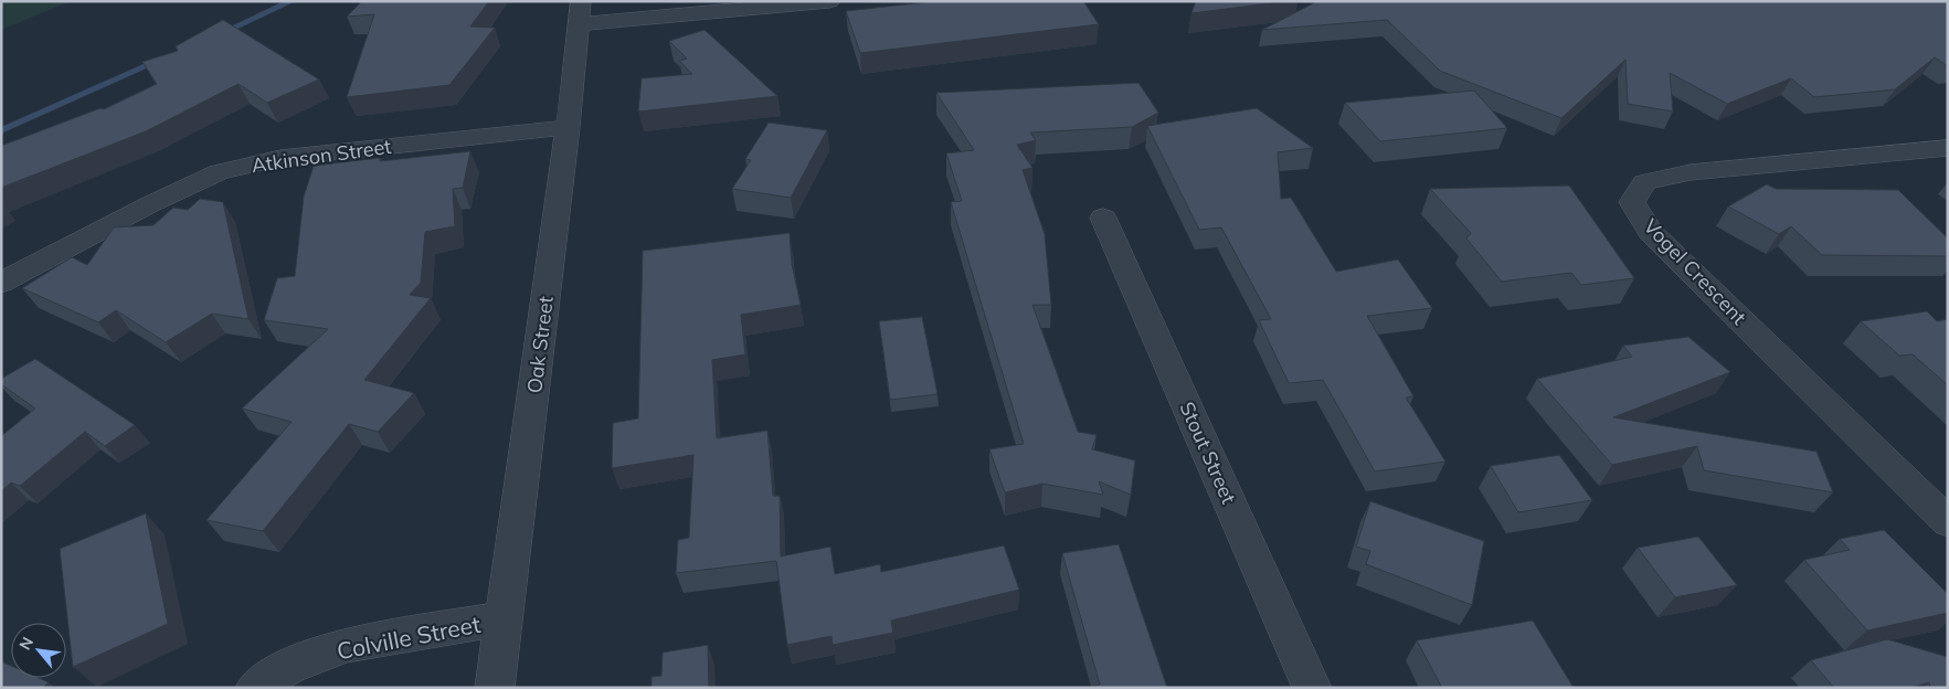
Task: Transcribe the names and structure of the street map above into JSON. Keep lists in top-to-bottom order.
{
  "streets": {
    "street": [
      "Atkinson Street",
      "Vogel Crescent",
      "Oak Street",
      "Stout Street",
      "Colville Street"
    ]
  },
  "crossings": [
    ["Atkinson Street", "Oak Street"],
    ["Oak Street", "Colville Street"]
  ],
  "north": "top left"
}
